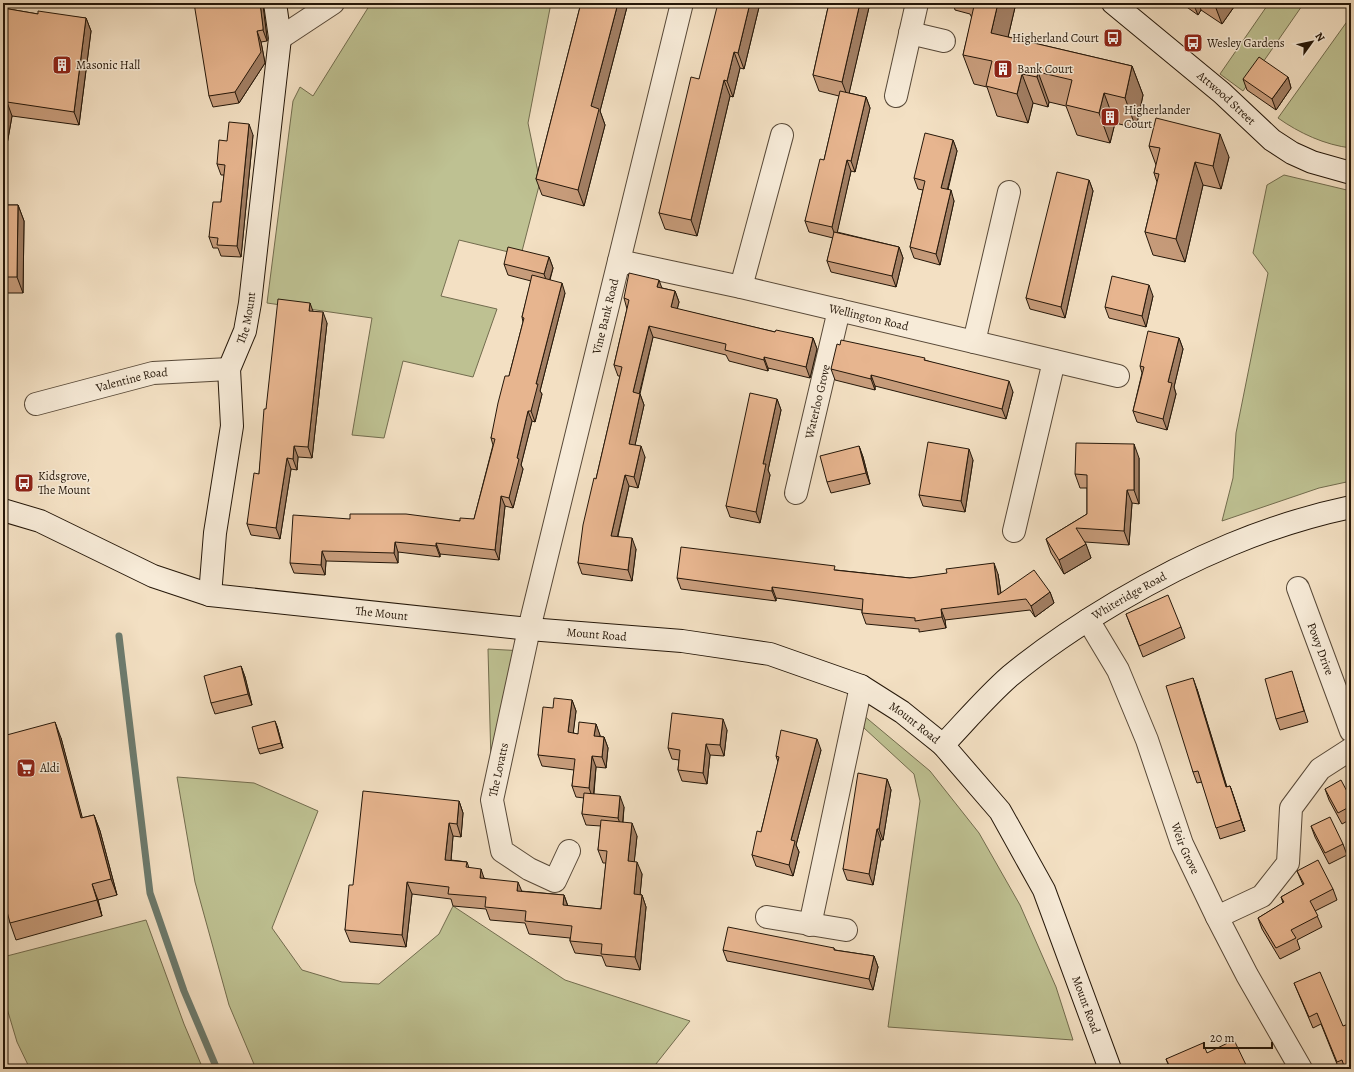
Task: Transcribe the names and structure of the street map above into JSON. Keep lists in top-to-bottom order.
{
  "streets": {
    "street": [
      "Attwood Street",
      "Vine Bank Road",
      "The Mount",
      "Wellington Road",
      "Valentine Road",
      "Waterloo Grove",
      "Whiteridge Road",
      "Mount Road",
      "Powy Drive",
      "The Lovatts",
      "Weir Grove"
    ]
  },
  "crossings": [
    ["Vine Bank Road", "The Mount"],
    ["Vine Bank Road", "Wellington Road"],
    ["Vine Bank Road", "Mount Road"],
    ["Vine Bank Road", "The Lovatts"],
    ["The Mount", "Valentine Road"],
    ["The Mount", "Mount Road"],
    ["The Mount", "The Lovatts"],
    ["Wellington Road", "Waterloo Grove"],
    ["Whiteridge Road", "Mount Road"],
    ["Whiteridge Road", "Weir Grove"],
    ["Mount Road", "The Lovatts"]
  ],
  "places": {
    "bus stop": ["Higherland Court", "Wesley Gardens", "Kidsgrove, The Mount"],
    "building": ["Masonic Hall", "Bank Court", "Higherlander Court"],
    "supermarket": ["Aldi"]
  },
  "scale_bar": "20 m",
  "north": "top right"
}
